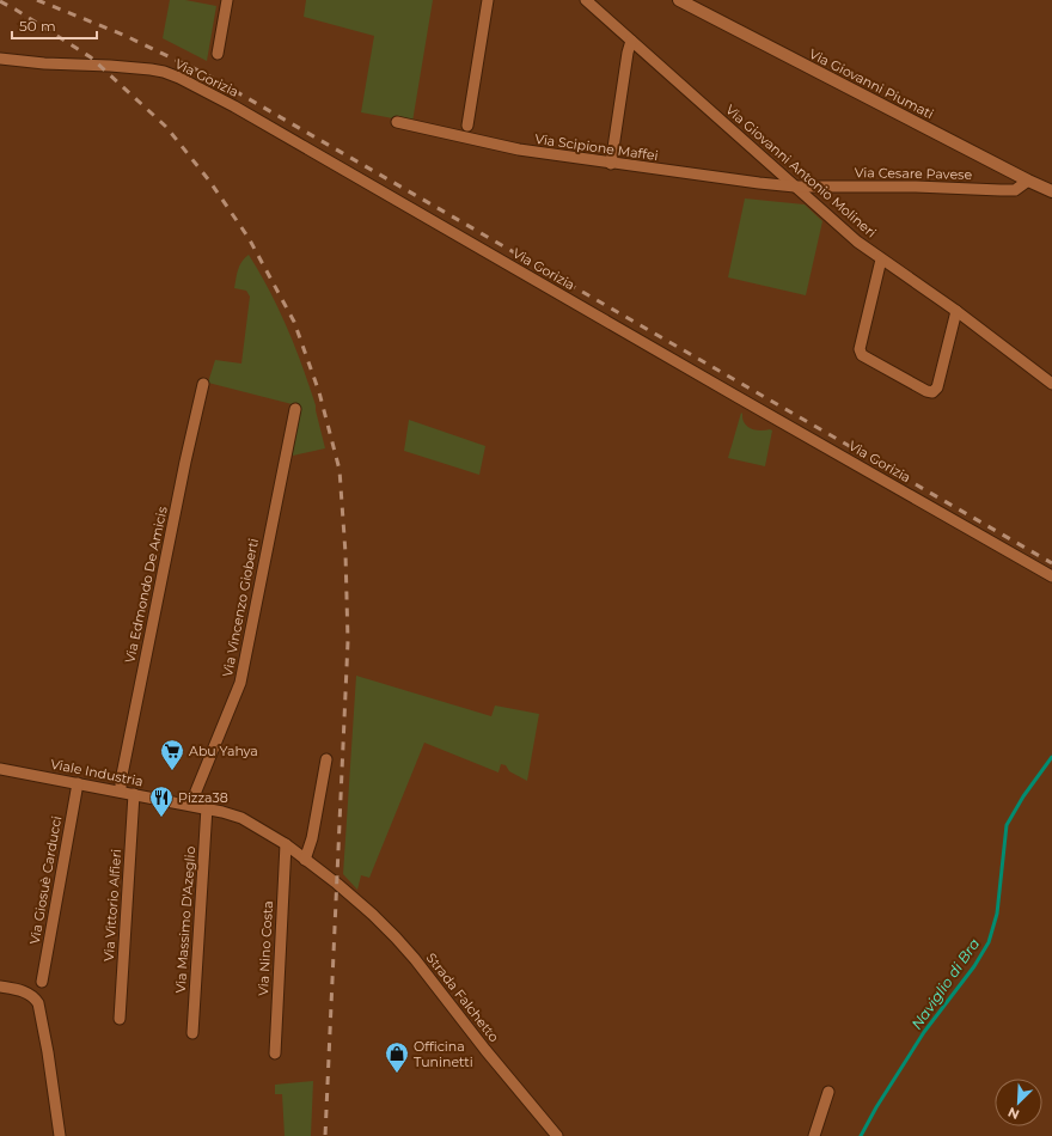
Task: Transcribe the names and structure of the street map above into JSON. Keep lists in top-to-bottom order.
{
  "streets": {
    "street": [
      "Via Gorizia",
      "Via Giovanni Piumati",
      "Via Scipione Maffei",
      "Via Giovanni Antonio Molineri",
      "Via Cesare Pavese",
      "Via Edmondo De Amicis",
      "Via Vincenzo Gioberti",
      "Viale Industria",
      "Via Giosuè Carducci",
      "Via Vittorio Alfieri",
      "Via Massimo D'Azeglio",
      "Via Nino Costa",
      "Strada Falchetto"
    ]
  },
  "crossings": [
    ["Via Giovanni Piumati", "Via Cesare Pavese"],
    ["Via Scipione Maffei", "Via Giovanni Antonio Molineri"],
    ["Via Scipione Maffei", "Via Cesare Pavese"],
    ["Via Giovanni Antonio Molineri", "Via Cesare Pavese"],
    ["Via Edmondo De Amicis", "Viale Industria"],
    ["Via Vincenzo Gioberti", "Viale Industria"],
    ["Viale Industria", "Via Giosuè Carducci"],
    ["Viale Industria", "Via Vittorio Alfieri"],
    ["Viale Industria", "Via Massimo D'Azeglio"],
    ["Viale Industria", "Via Nino Costa"],
    ["Viale Industria", "Strada Falchetto"]
  ],
  "water": ["Naviglio di Bra"],
  "places": {
    "supermarket": ["Abu Yahya"],
    "restaurant": ["Pizza38"],
    "shop": ["Officina Tuninetti"]
  },
  "scale_bar": "50 m",
  "north": "bottom left"
}
